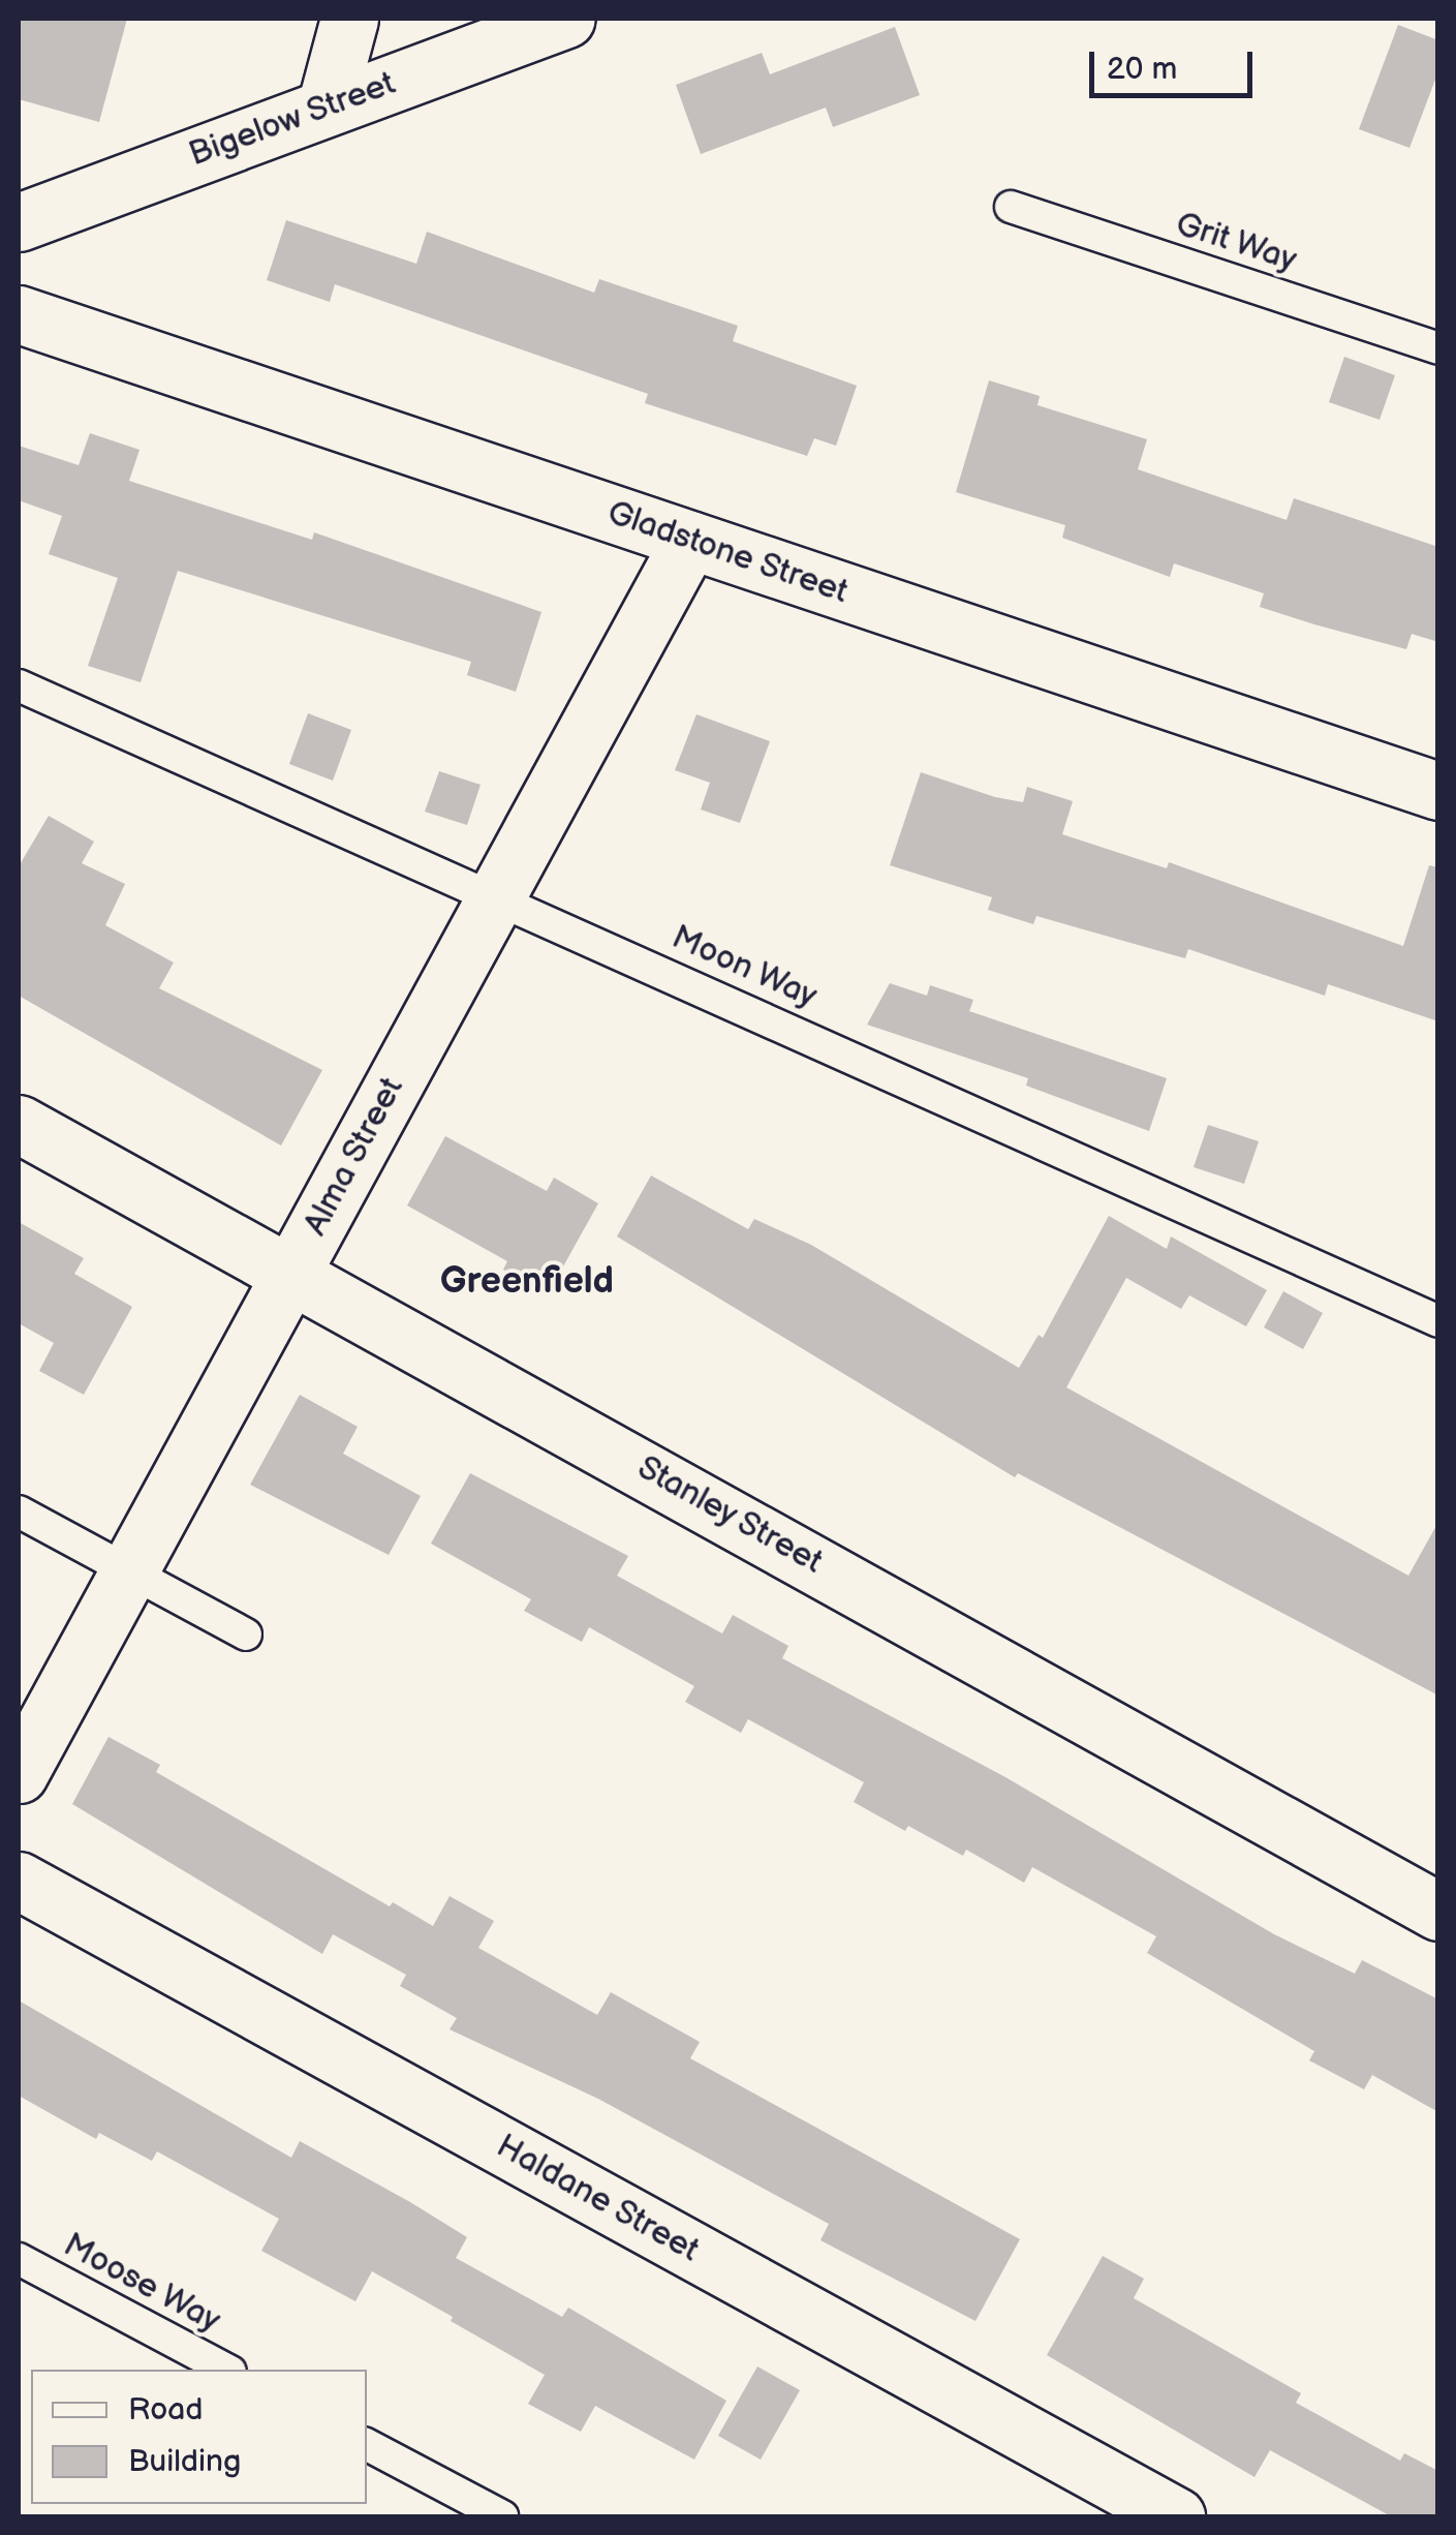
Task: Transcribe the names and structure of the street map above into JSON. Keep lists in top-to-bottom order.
{
  "streets": {
    "street": [
      "Bigelow Street",
      "Gladstone Street",
      "Alma Street",
      "Stanley Street",
      "Haldane Street"
    ],
    "lane": ["Grit Way", "Moon Way", "Moose Way"]
  },
  "crossings": [
    ["Gladstone Street", "Alma Street"],
    ["Moon Way", "Alma Street"],
    ["Alma Street", "Stanley Street"]
  ],
  "districts": ["Greenfield"],
  "legend": ["Road", "Building"],
  "scale_bar": "20 m"
}
